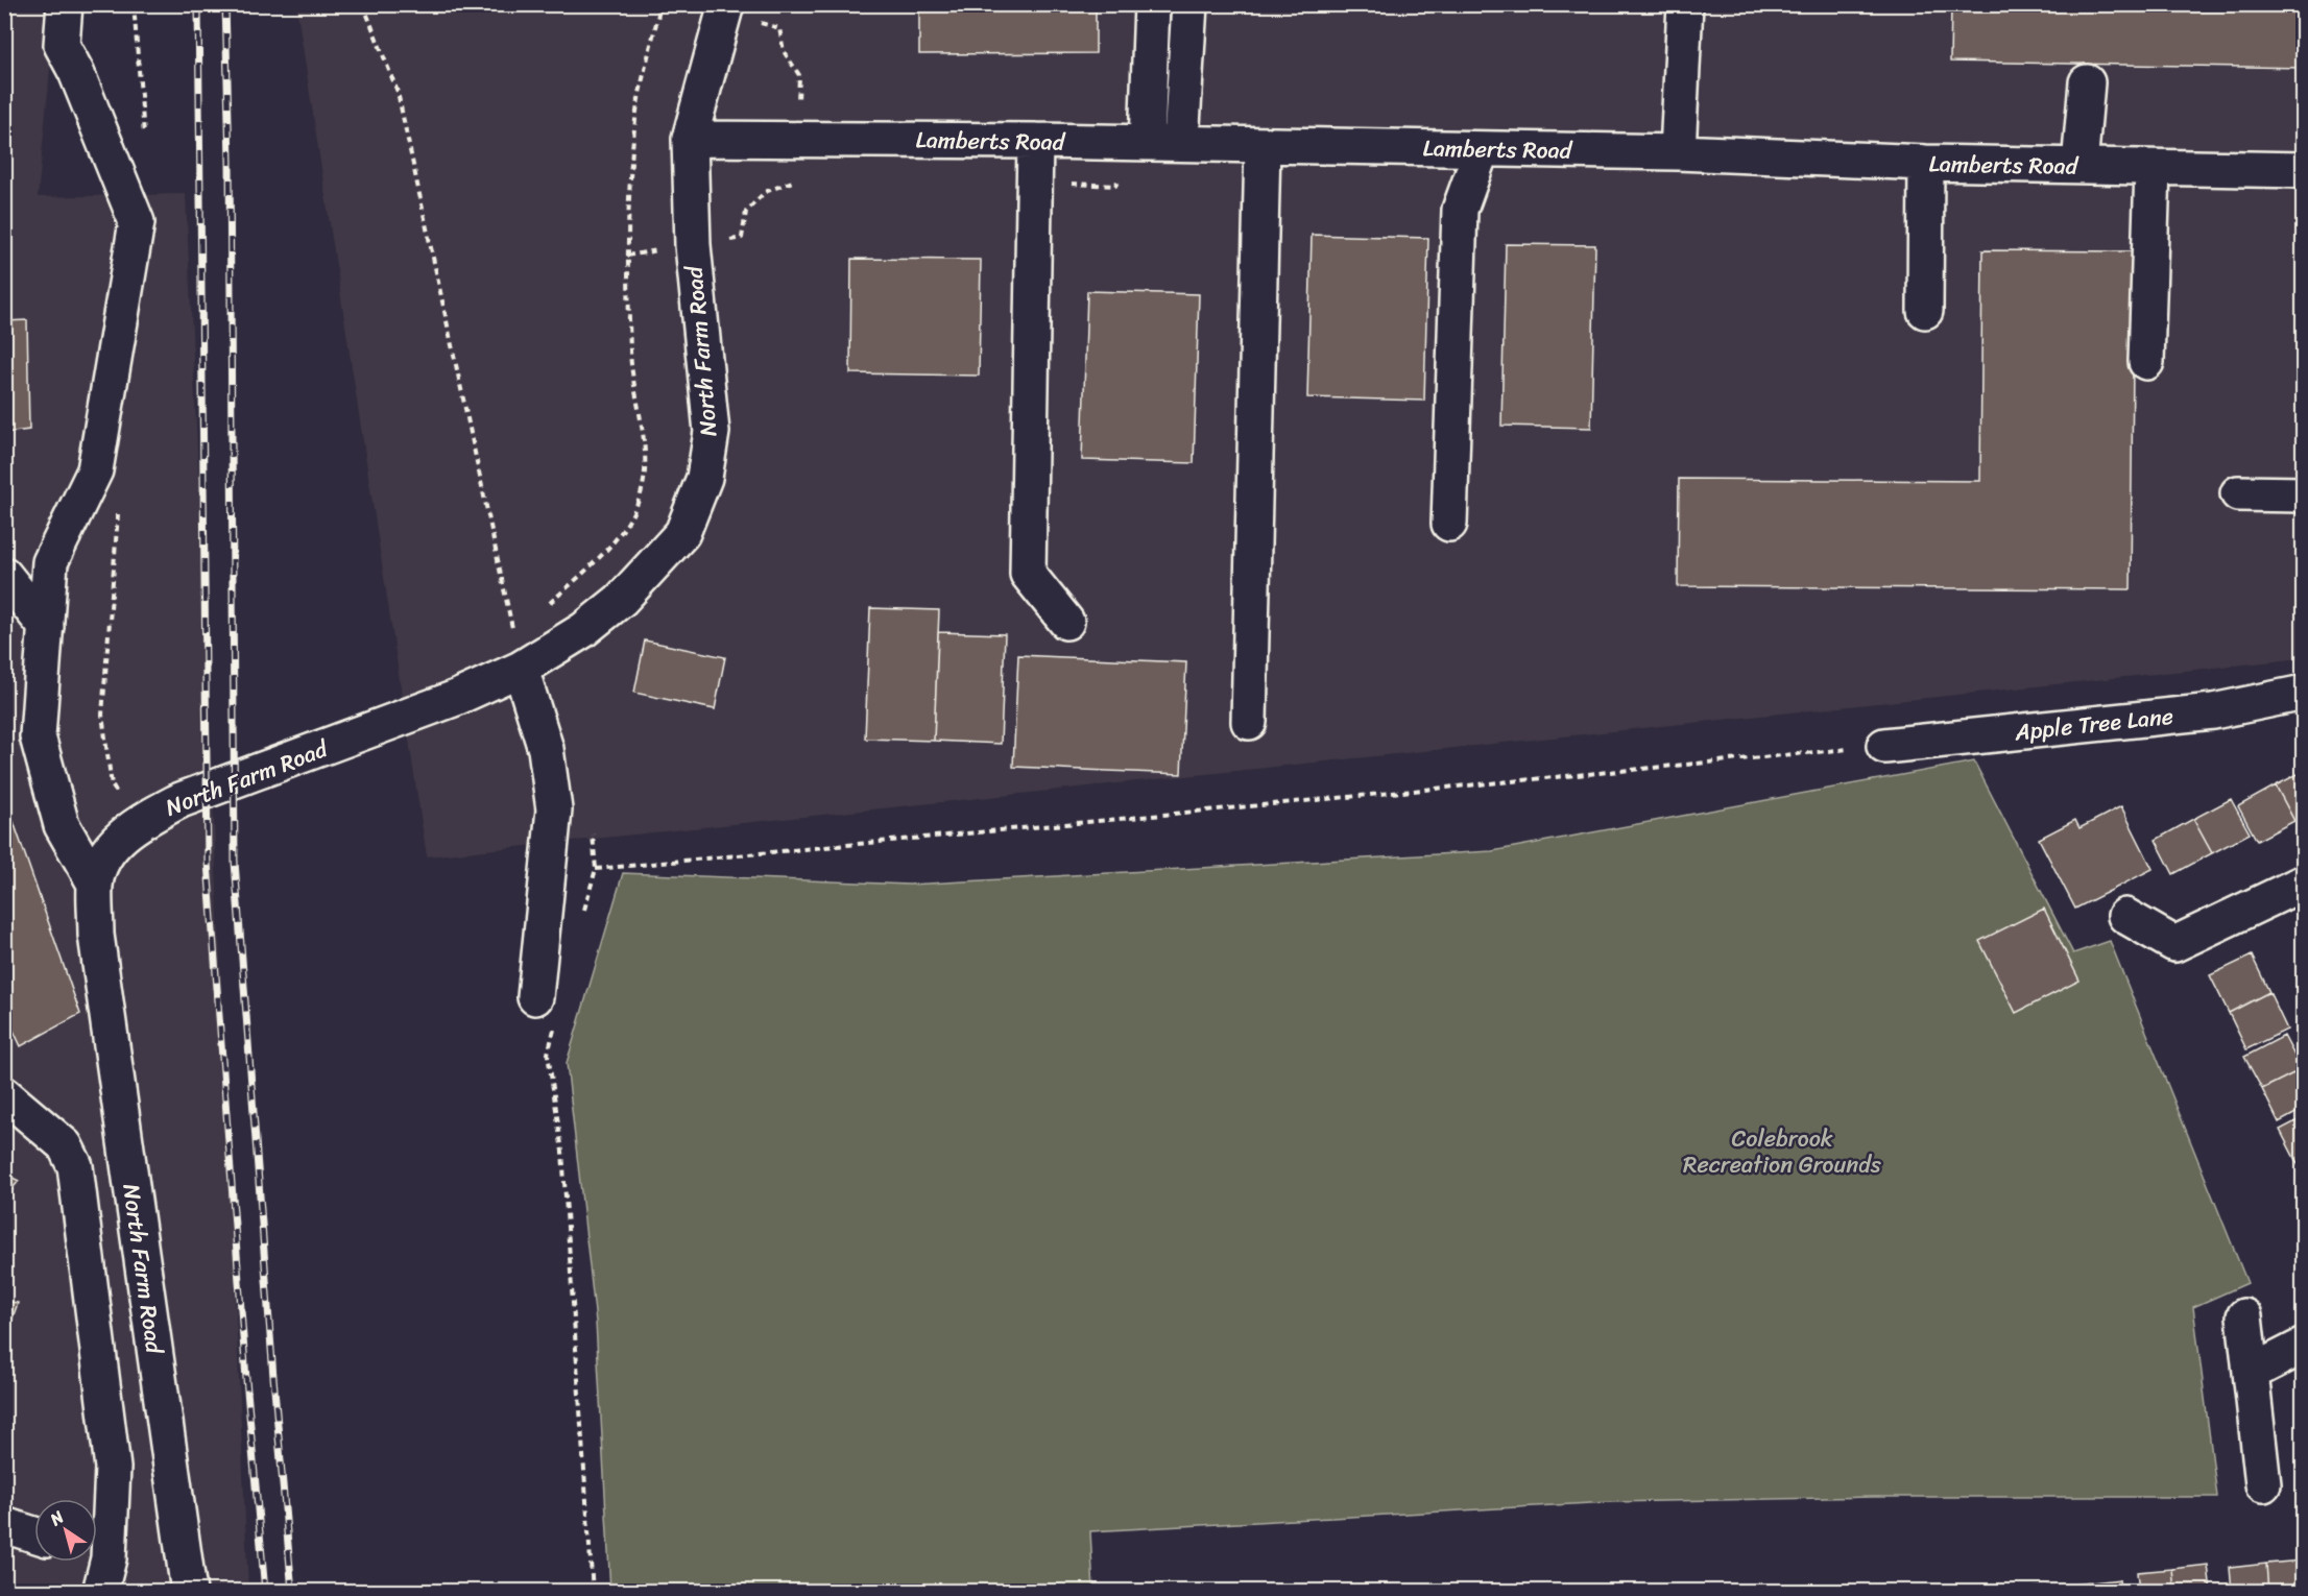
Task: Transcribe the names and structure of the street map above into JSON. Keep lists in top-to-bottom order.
{
  "streets": {
    "street": ["Lamberts Road", "North Farm Road", "Apple Tree Lane"]
  },
  "crossings": [
    ["Lamberts Road", "North Farm Road"]
  ],
  "parks": ["Colebrook Recreation Grounds"],
  "north": "top left"
}
